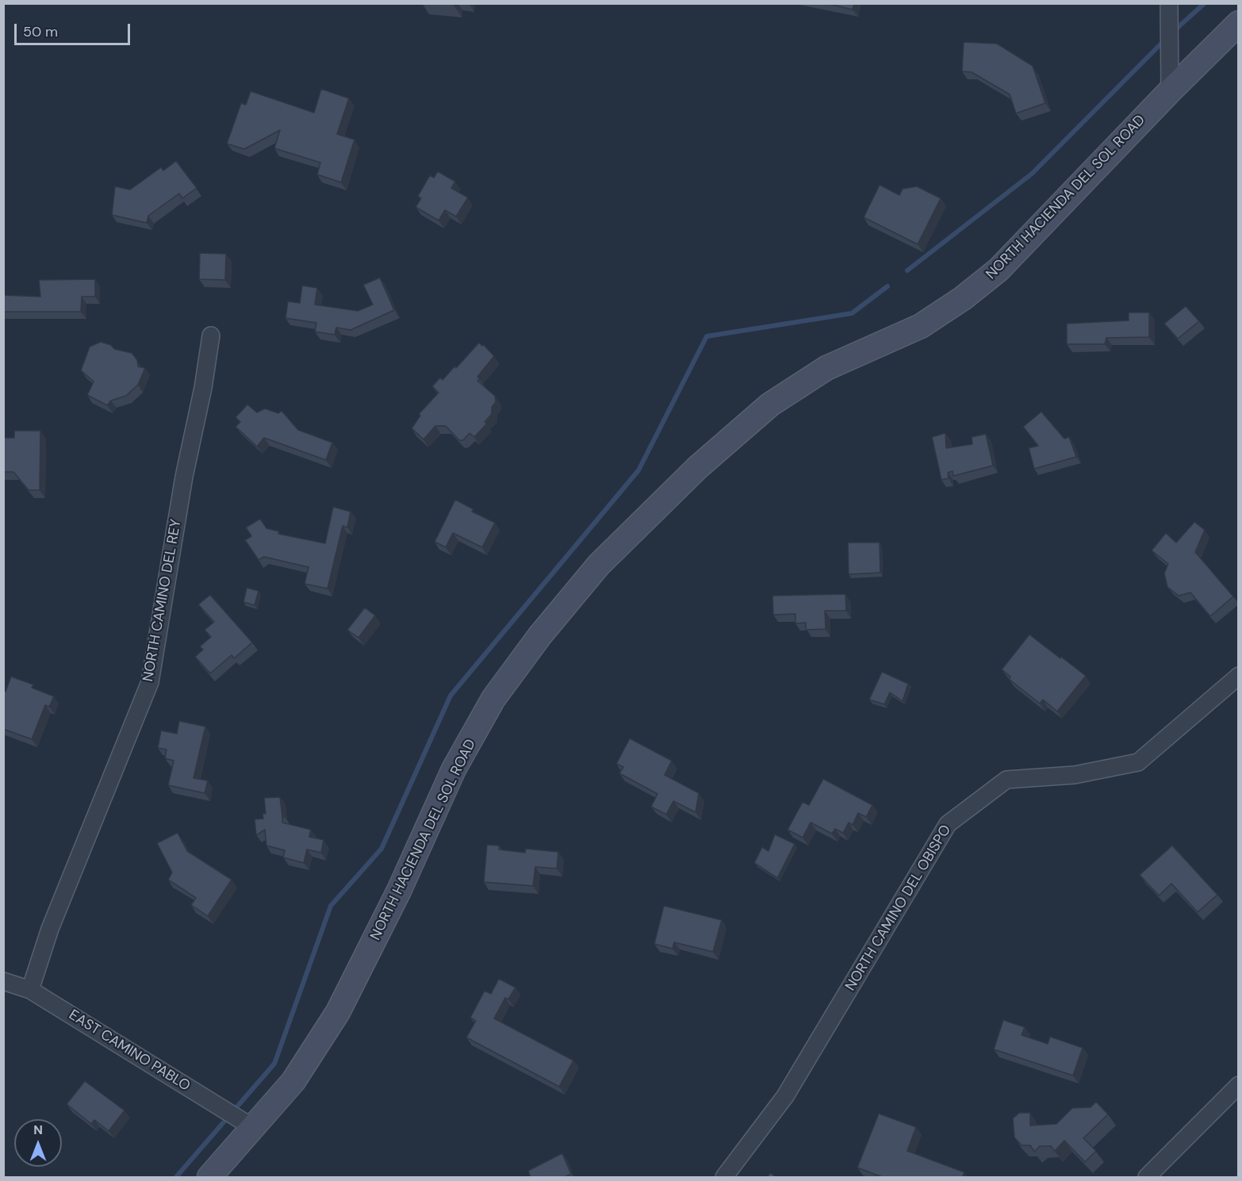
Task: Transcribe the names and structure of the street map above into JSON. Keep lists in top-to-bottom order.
{
  "streets": {
    "street": [
      "NORTH HACIENDA DEL SOL ROAD",
      "NORTH CAMINO DEL REY",
      "NORTH CAMINO DEL OBISPO",
      "EAST CAMINO PABLO"
    ]
  },
  "crossings": [
    ["NORTH HACIENDA DEL SOL ROAD", "EAST CAMINO PABLO"],
    ["NORTH CAMINO DEL REY", "EAST CAMINO PABLO"]
  ],
  "scale_bar": "50 m",
  "north": "top"
}
